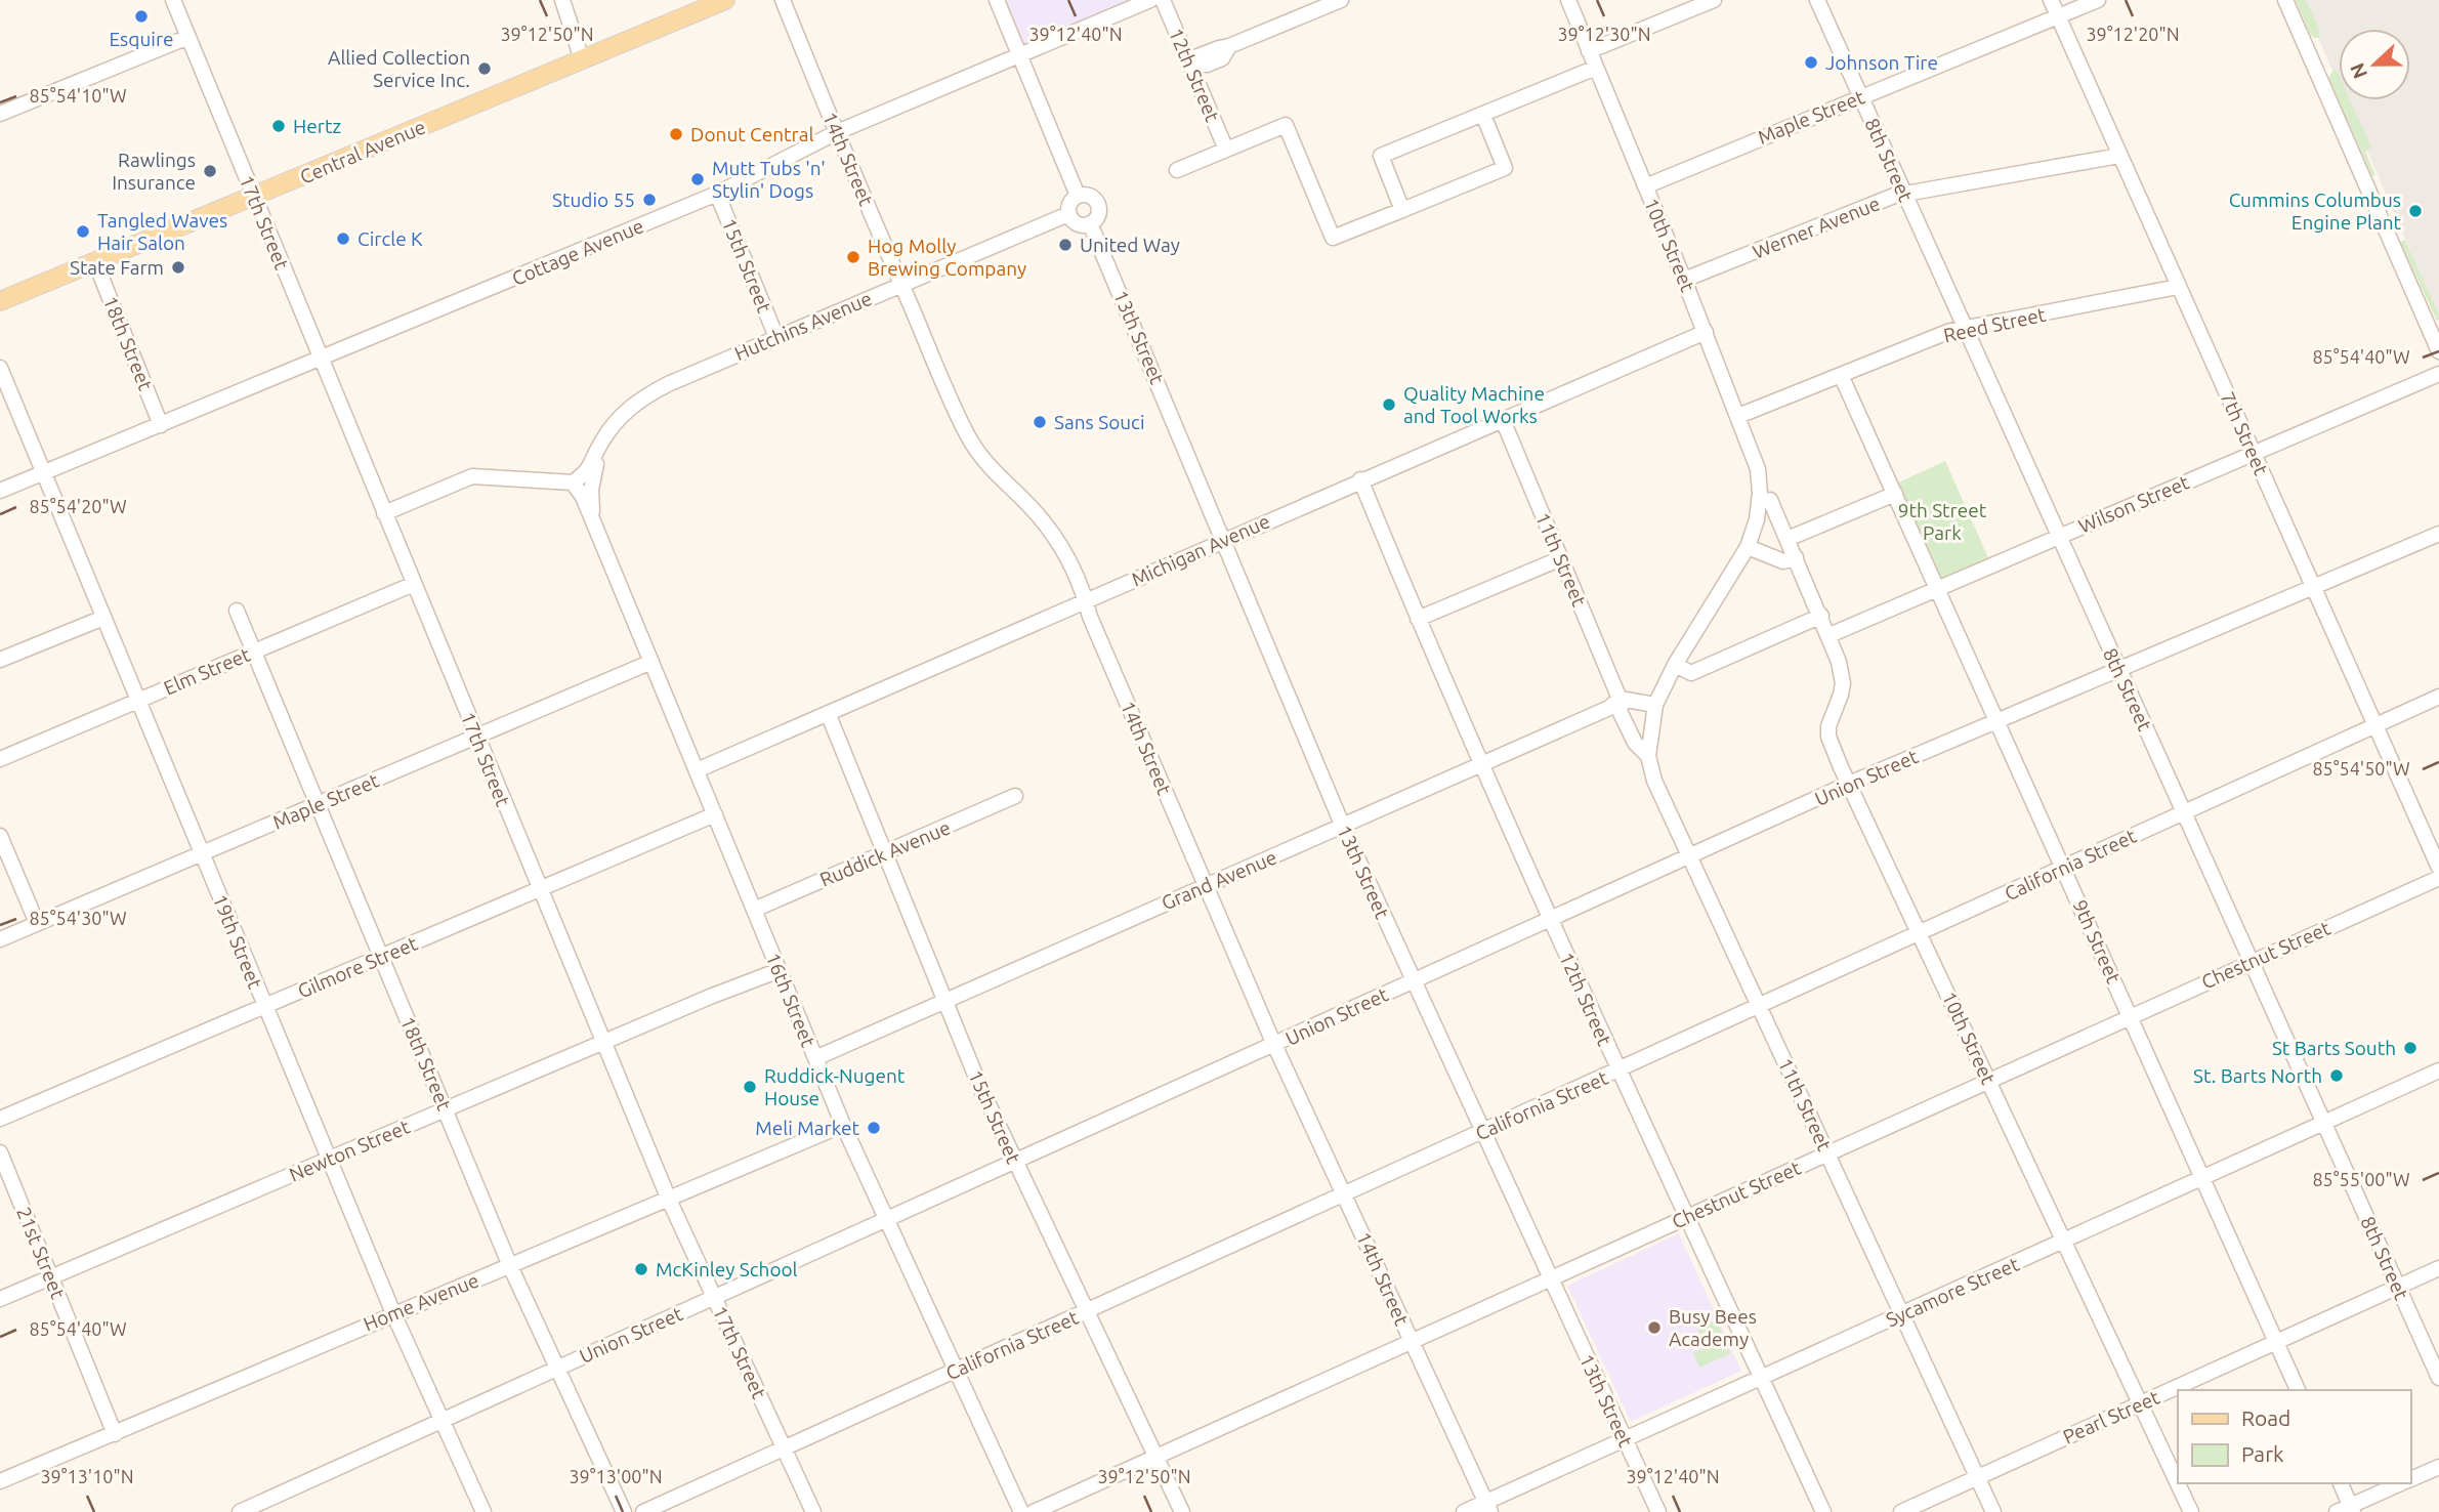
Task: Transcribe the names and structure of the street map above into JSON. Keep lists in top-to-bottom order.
{
  "streets": {
    "main road": ["Central Avenue"],
    "street": [
      "12th Street",
      "Maple Street",
      "14th Street",
      "8th Street",
      "17th Street",
      "Werner Avenue",
      "10th Street",
      "Cottage Avenue",
      "15th Street",
      "Reed Street",
      "Hutchins Avenue",
      "13th Street",
      "18th Street",
      "7th Street",
      "Wilson Street",
      "Michigan Avenue",
      "11th Street",
      "Elm Street",
      "Union Street",
      "Ruddick Avenue",
      "California Street",
      "Grand Avenue",
      "19th Street",
      "9th Street",
      "Chestnut Street",
      "Gilmore Street",
      "16th Street",
      "Newton Street",
      "21st Street",
      "Sycamore Street",
      "Home Avenue",
      "Pearl Street"
    ]
  },
  "crossings": [
    ["12th Street", "Michigan Avenue"],
    ["12th Street", "Union Street"],
    ["12th Street", "California Street"],
    ["12th Street", "Grand Avenue"],
    ["12th Street", "Chestnut Street"],
    ["12th Street", "Sycamore Street"],
    ["Maple Street", "8th Street"],
    ["Maple Street", "17th Street"],
    ["Maple Street", "10th Street"],
    ["Maple Street", "18th Street"],
    ["Maple Street", "7th Street"],
    ["Maple Street", "19th Street"],
    ["Maple Street", "16th Street"],
    ["Central Avenue", "17th Street"],
    ["Central Avenue", "18th Street"],
    ["14th Street", "Cottage Avenue"],
    ["14th Street", "Hutchins Avenue"],
    ["14th Street", "Michigan Avenue"],
    ["14th Street", "Union Street"],
    ["14th Street", "California Street"],
    ["14th Street", "Grand Avenue"],
    ["14th Street", "Chestnut Street"],
    ["14th Street", "Sycamore Street"],
    ["8th Street", "Werner Avenue"],
    ["8th Street", "Reed Street"],
    ["8th Street", "Wilson Street"],
    ["8th Street", "Union Street"],
    ["8th Street", "California Street"],
    ["8th Street", "Chestnut Street"],
    ["8th Street", "Sycamore Street"],
    ["8th Street", "Pearl Street"],
    ["17th Street", "Cottage Avenue"],
    ["17th Street", "Elm Street"],
    ["17th Street", "Union Street"],
    ["17th Street", "California Street"],
    ["17th Street", "Gilmore Street"],
    ["17th Street", "Newton Street"],
    ["17th Street", "Home Avenue"],
    ["Werner Avenue", "10th Street"],
    ["Werner Avenue", "7th Street"],
    ["10th Street", "Reed Street"],
    ["10th Street", "Wilson Street"],
    ["10th Street", "Michigan Avenue"],
    ["10th Street", "Union Street"],
    ["10th Street", "California Street"],
    ["10th Street", "Chestnut Street"],
    ["10th Street", "Sycamore Street"],
    ["10th Street", "Pearl Street"],
    ["Cottage Avenue", "15th Street"],
    ["Cottage Avenue", "18th Street"],
    ["Cottage Avenue", "19th Street"],
    ["15th Street", "Hutchins Avenue"],
    ["15th Street", "Michigan Avenue"],
    ["15th Street", "Union Street"],
    ["15th Street", "Ruddick Avenue"],
    ["15th Street", "California Street"],
    ["15th Street", "Grand Avenue"],
    ["15th Street", "Chestnut Street"],
    ["Reed Street", "7th Street"],
    ["Reed Street", "9th Street"],
    ["Hutchins Avenue", "13th Street"],
    ["Hutchins Avenue", "16th Street"],
    ["13th Street", "Michigan Avenue"],
    ["13th Street", "Union Street"],
    ["13th Street", "California Street"],
    ["13th Street", "Grand Avenue"],
    ["13th Street", "Chestnut Street"],
    ["13th Street", "Sycamore Street"],
    ["18th Street", "Elm Street"],
    ["18th Street", "Union Street"],
    ["18th Street", "Gilmore Street"],
    ["18th Street", "Newton Street"],
    ["18th Street", "Home Avenue"],
    ["7th Street", "Wilson Street"],
    ["7th Street", "Union Street"],
    ["7th Street", "California Street"],
    ["Wilson Street", "9th Street"],
    ["Michigan Avenue", "11th Street"],
    ["Michigan Avenue", "16th Street"],
    ["11th Street", "Union Street"],
    ["11th Street", "California Street"],
    ["11th Street", "Grand Avenue"],
    ["11th Street", "Chestnut Street"],
    ["11th Street", "Sycamore Street"],
    ["11th Street", "Pearl Street"],
    ["Elm Street", "19th Street"],
    ["Union Street", "19th Street"],
    ["Union Street", "9th Street"],
    ["Union Street", "16th Street"],
    ["Ruddick Avenue", "16th Street"],
    ["California Street", "9th Street"],
    ["California Street", "16th Street"],
    ["Grand Avenue", "16th Street"],
    ["19th Street", "Gilmore Street"],
    ["19th Street", "Newton Street"],
    ["19th Street", "Home Avenue"],
    ["9th Street", "Chestnut Street"],
    ["9th Street", "Sycamore Street"],
    ["9th Street", "Pearl Street"],
    ["Gilmore Street", "16th Street"],
    ["16th Street", "Newton Street"],
    ["16th Street", "Home Avenue"],
    ["Newton Street", "21st Street"],
    ["21st Street", "Home Avenue"]
  ],
  "parks": ["9th Street Park"],
  "places": [
    "Esquire",
    "Johnson Tire",
    "Allied Collection Service Inc.",
    "Hertz",
    "Donut Central",
    "Rawlings Insurance",
    "Mutt Tubs 'n' Stylin' Dogs",
    "Studio 55",
    "Cummins Columbus Engine Plant",
    "Tangled Waves Hair Salon",
    "Circle K",
    "United Way",
    "Hog Molly Brewing Company",
    "State Farm",
    "Quality Machine and Tool Works",
    "Sans Souci",
    "St Barts South",
    "St. Barts North",
    "Ruddick-Nugent House",
    "Meli Market",
    "McKinley School",
    "Busy Bees Academy"
  ],
  "legend": ["Road", "Park"],
  "north": "left",
  "coordinates": [
    "39°12'20\"N",
    "39°12'50\"N",
    "39°12'40\"N",
    "39°12'30\"N",
    "85°54'10\"W",
    "85°54'40\"W",
    "85°54'20\"W",
    "85°54'50\"W",
    "85°54'30\"W",
    "85°55'00\"W",
    "39°13'10\"N",
    "39°13'00\"N"
  ]
}
